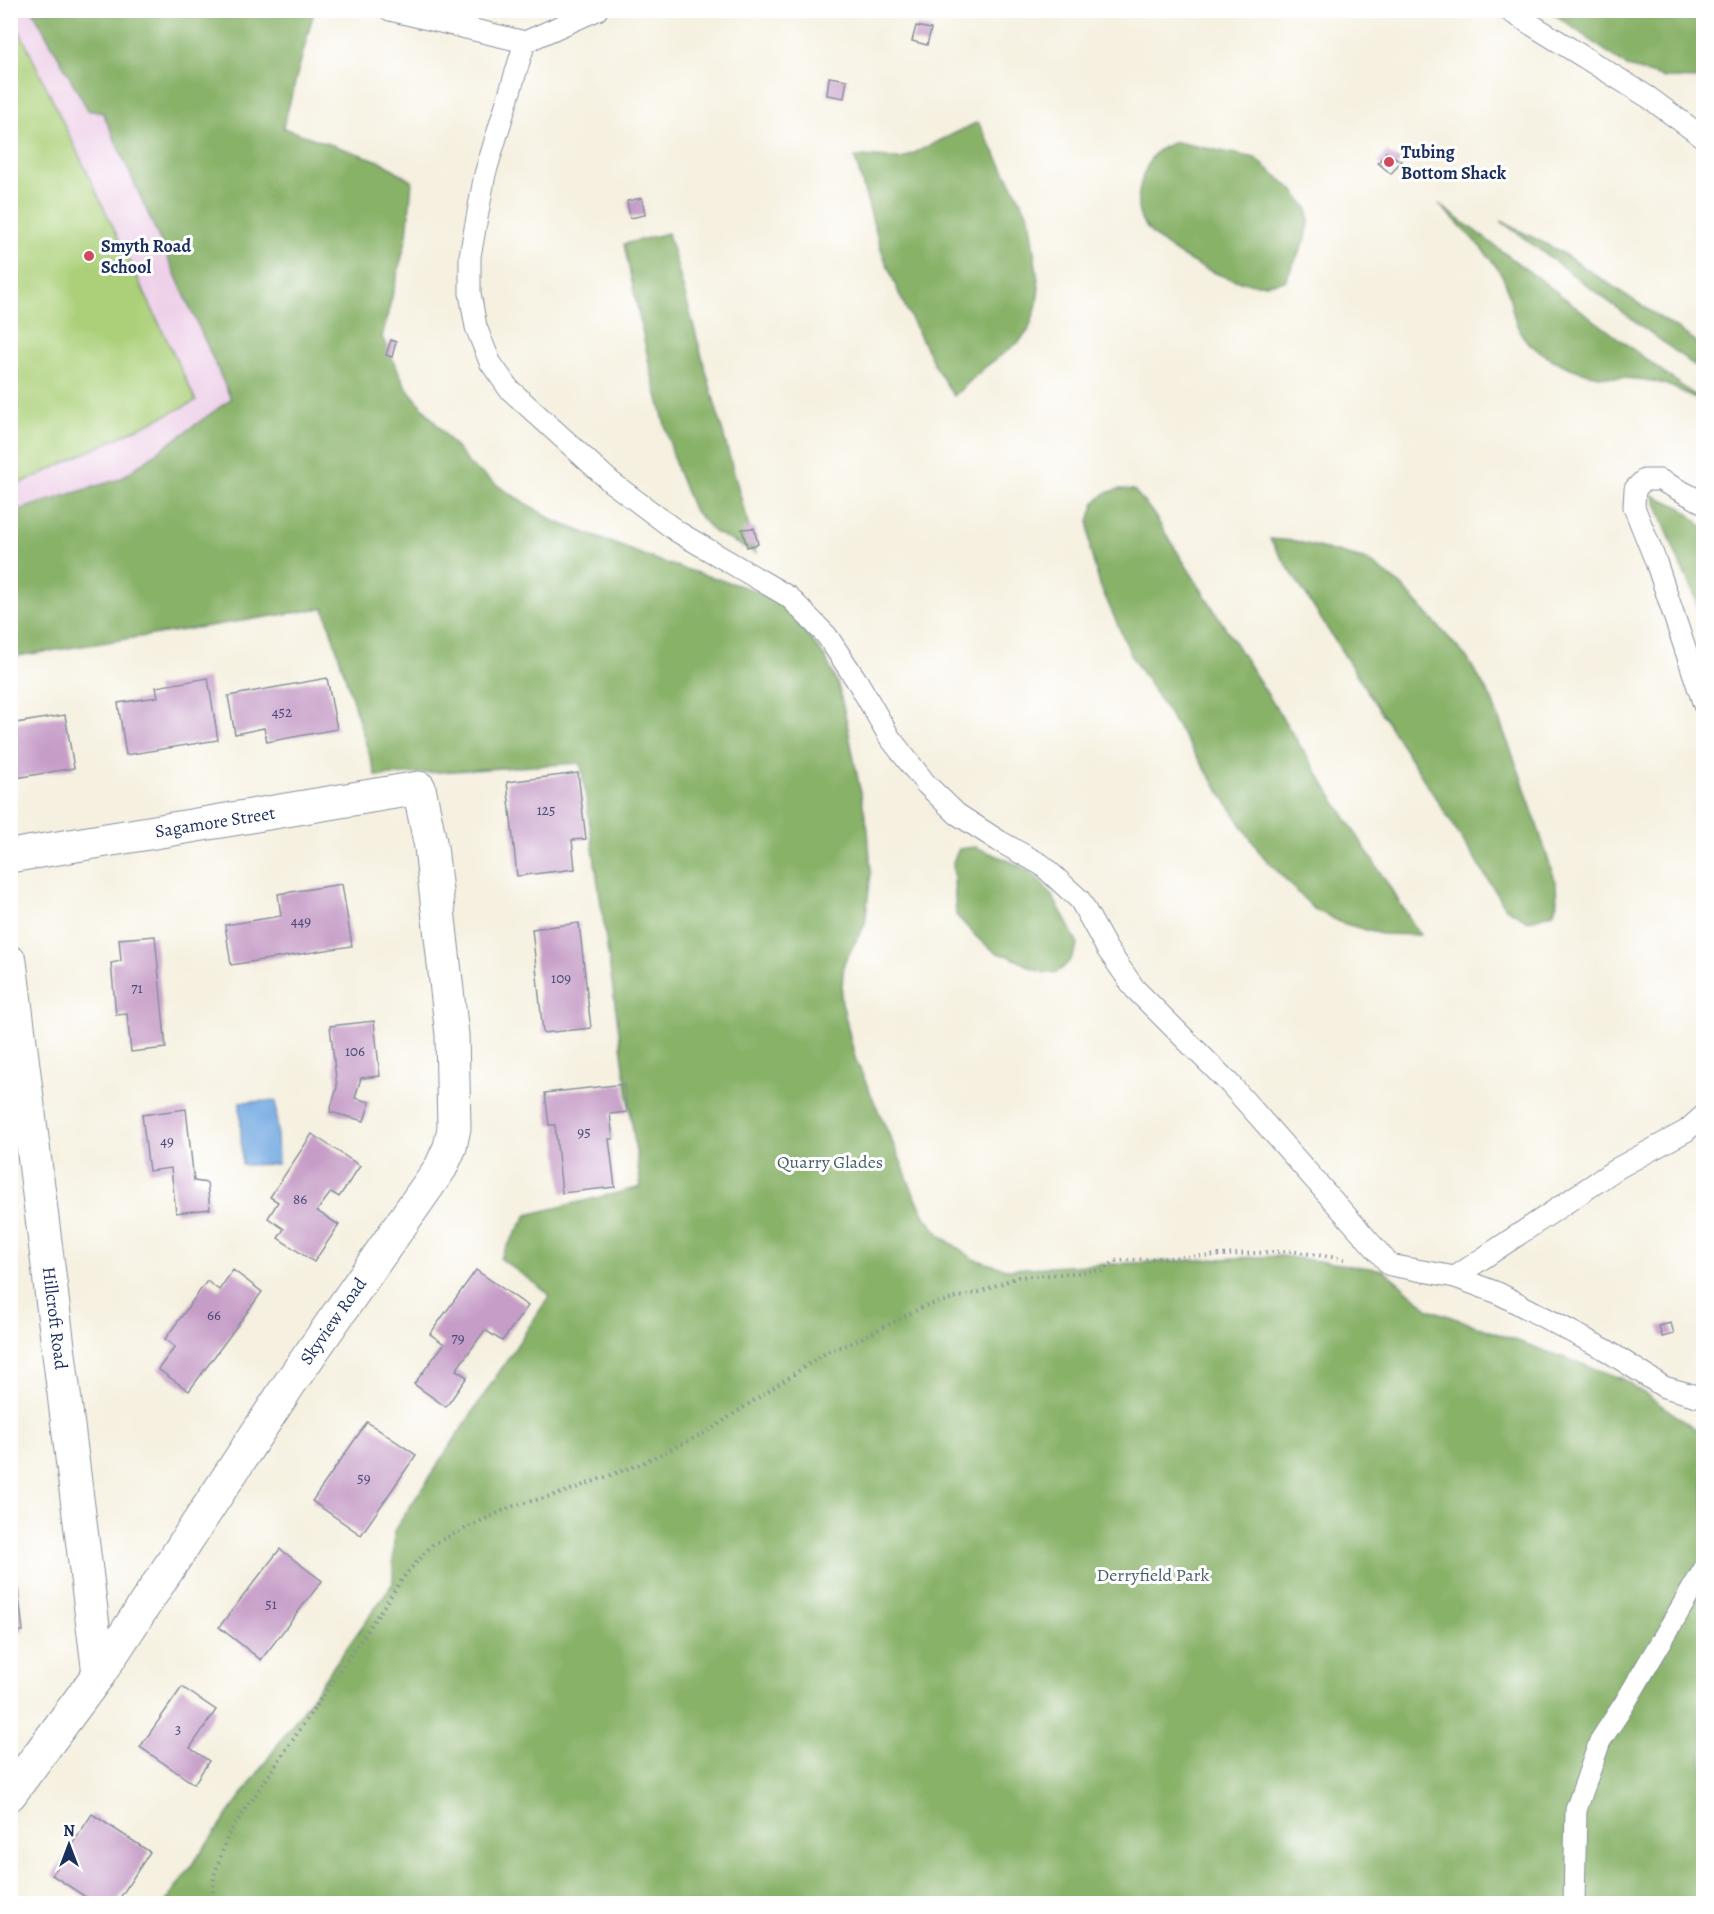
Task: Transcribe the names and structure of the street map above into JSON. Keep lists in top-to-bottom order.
{
  "streets": {
    "street": ["Sagamore Street", "Hillcroft Road", "Skyview Road"]
  },
  "crossings": [
    ["Sagamore Street", "Skyview Road"],
    ["Hillcroft Road", "Skyview Road"]
  ],
  "parks": ["Quarry Glades", "Derryfield Park"],
  "places": ["Tubing Bottom Shack", "Smyth Road School"],
  "house_numbers": [
    "452",
    "125",
    "449",
    "109",
    "71",
    "106",
    "95",
    "49",
    "86",
    "66",
    "79",
    "59",
    "51",
    "3"
  ],
  "north": "top"
}
